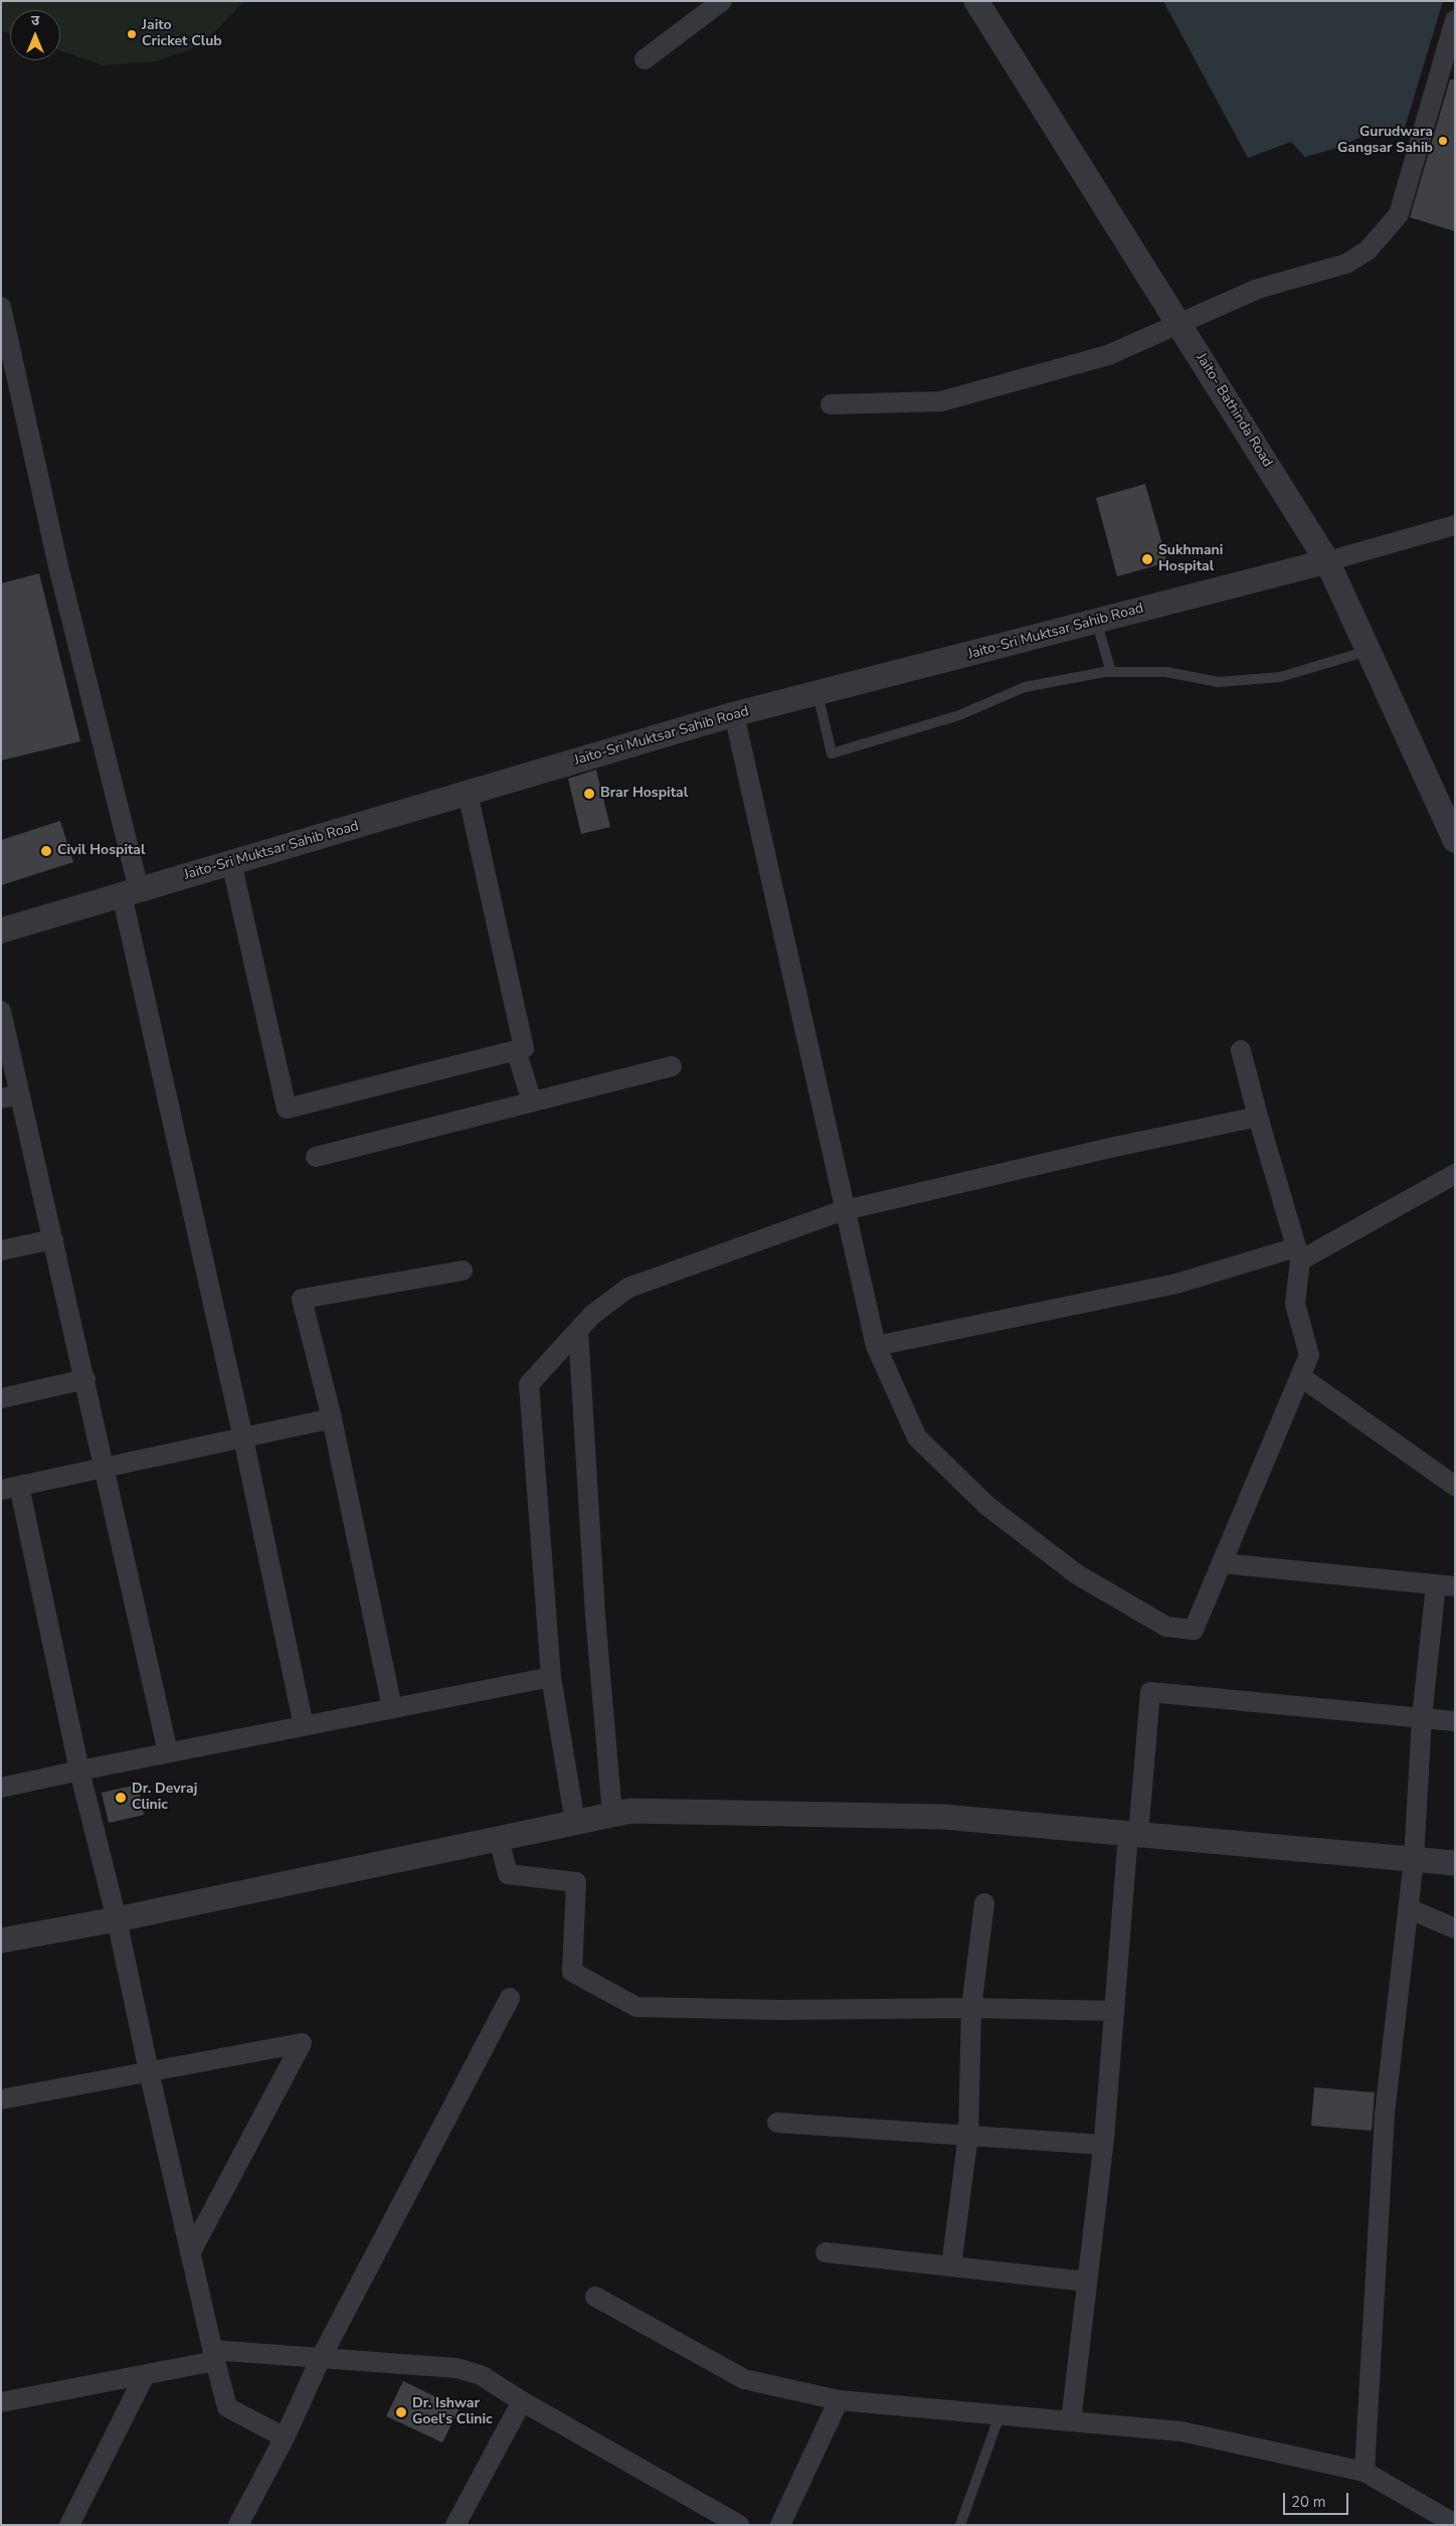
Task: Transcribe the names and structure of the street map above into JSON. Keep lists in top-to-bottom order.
{
  "streets": {
    "street": ["Jaito- Bathinda Road", "Jaito-Sri Muktsar Sahib Road"]
  },
  "crossings": [
    ["Jaito- Bathinda Road", "Jaito-Sri Muktsar Sahib Road"]
  ],
  "places": [
    "Jaito Cricket Club",
    "Gurudwara Gangsar Sahib",
    "Sukhmani Hospital",
    "Brar Hospital",
    "Civil Hospital",
    "Dr. Devraj Clinic",
    "Dr. Ishwar Goel's Clinic"
  ],
  "scale_bar": "20 m",
  "north": "top"
}
